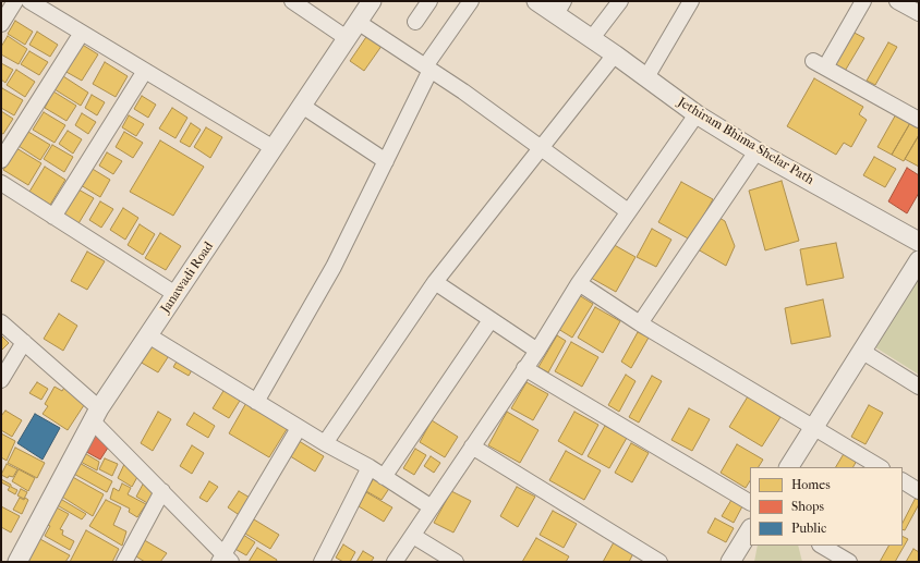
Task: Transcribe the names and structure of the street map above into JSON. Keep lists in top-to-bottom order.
{
  "streets": {
    "street": ["Jethiram Bhima Shelar Path", "Janawadi Road"]
  },
  "legend": ["Homes", "Shops", "Public"]
}
